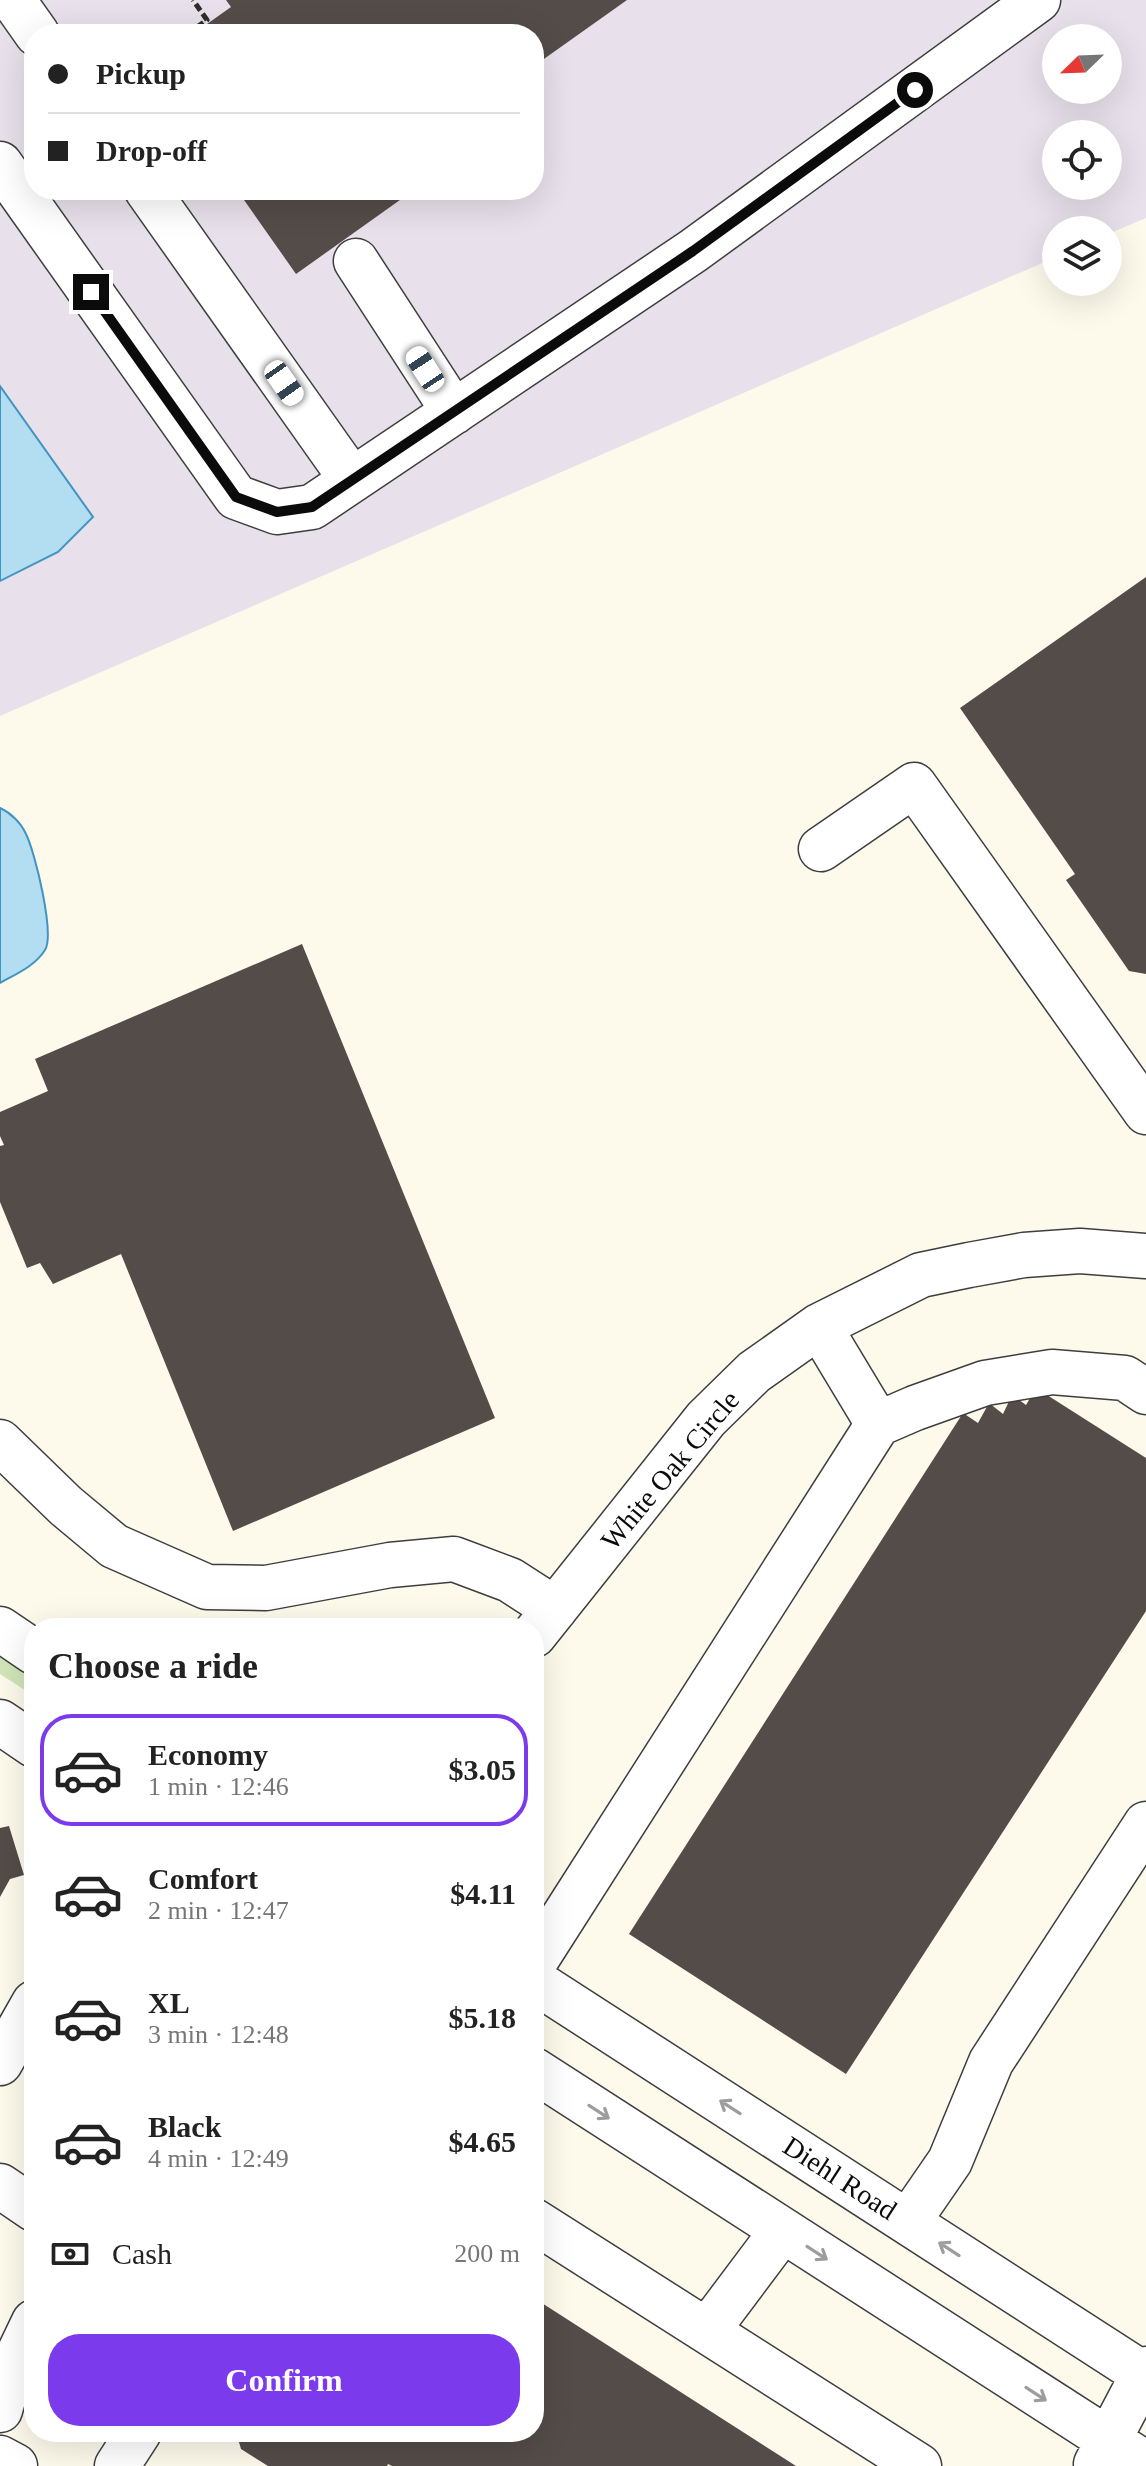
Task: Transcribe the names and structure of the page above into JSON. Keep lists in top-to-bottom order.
{
  "streets": {
    "street": ["White Oak Circle", "Diehl Road"]
  },
  "north": "bottom left",
  "page": {
    "banner": ["Pickup", "Drop-off"],
    "heading": "Choose a ride",
    "list": [
      {
        "name": "Economy",
        "note": "1 min · 12:46",
        "value": "$3.05"
      },
      {
        "name": "Comfort",
        "note": "2 min · 12:47",
        "value": "$4.11"
      },
      {
        "name": "XL",
        "note": "3 min · 12:48",
        "value": "$5.18"
      },
      {
        "name": "Black",
        "note": "4 min · 12:49",
        "value": "$4.65"
      }
    ],
    "pay": ["Cash", "200 m"],
    "buttons": "Confirm"
  }
}
